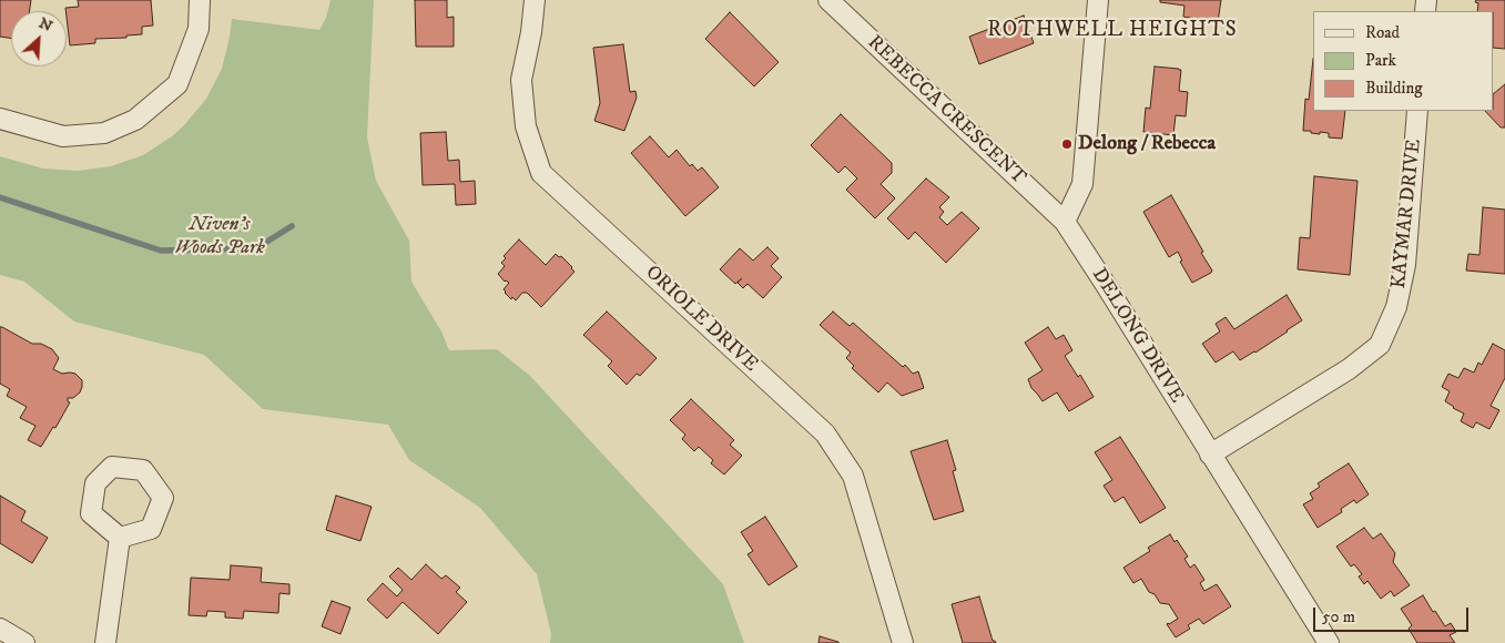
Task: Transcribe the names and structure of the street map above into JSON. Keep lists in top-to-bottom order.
{
  "streets": {
    "street": [
      "REBECCA CRESCENT",
      "KAYMAR DRIVE",
      "ORIOLE DRIVE",
      "DELONG DRIVE"
    ]
  },
  "crossings": [
    ["REBECCA CRESCENT", "DELONG DRIVE"],
    ["KAYMAR DRIVE", "DELONG DRIVE"]
  ],
  "districts": ["ROTHWELL HEIGHTS"],
  "parks": ["Niven's Woods Park"],
  "places": ["Delong / Rebecca"],
  "legend": ["Road", "Park", "Building"],
  "scale_bar": "50 m",
  "north": "top right"
}
